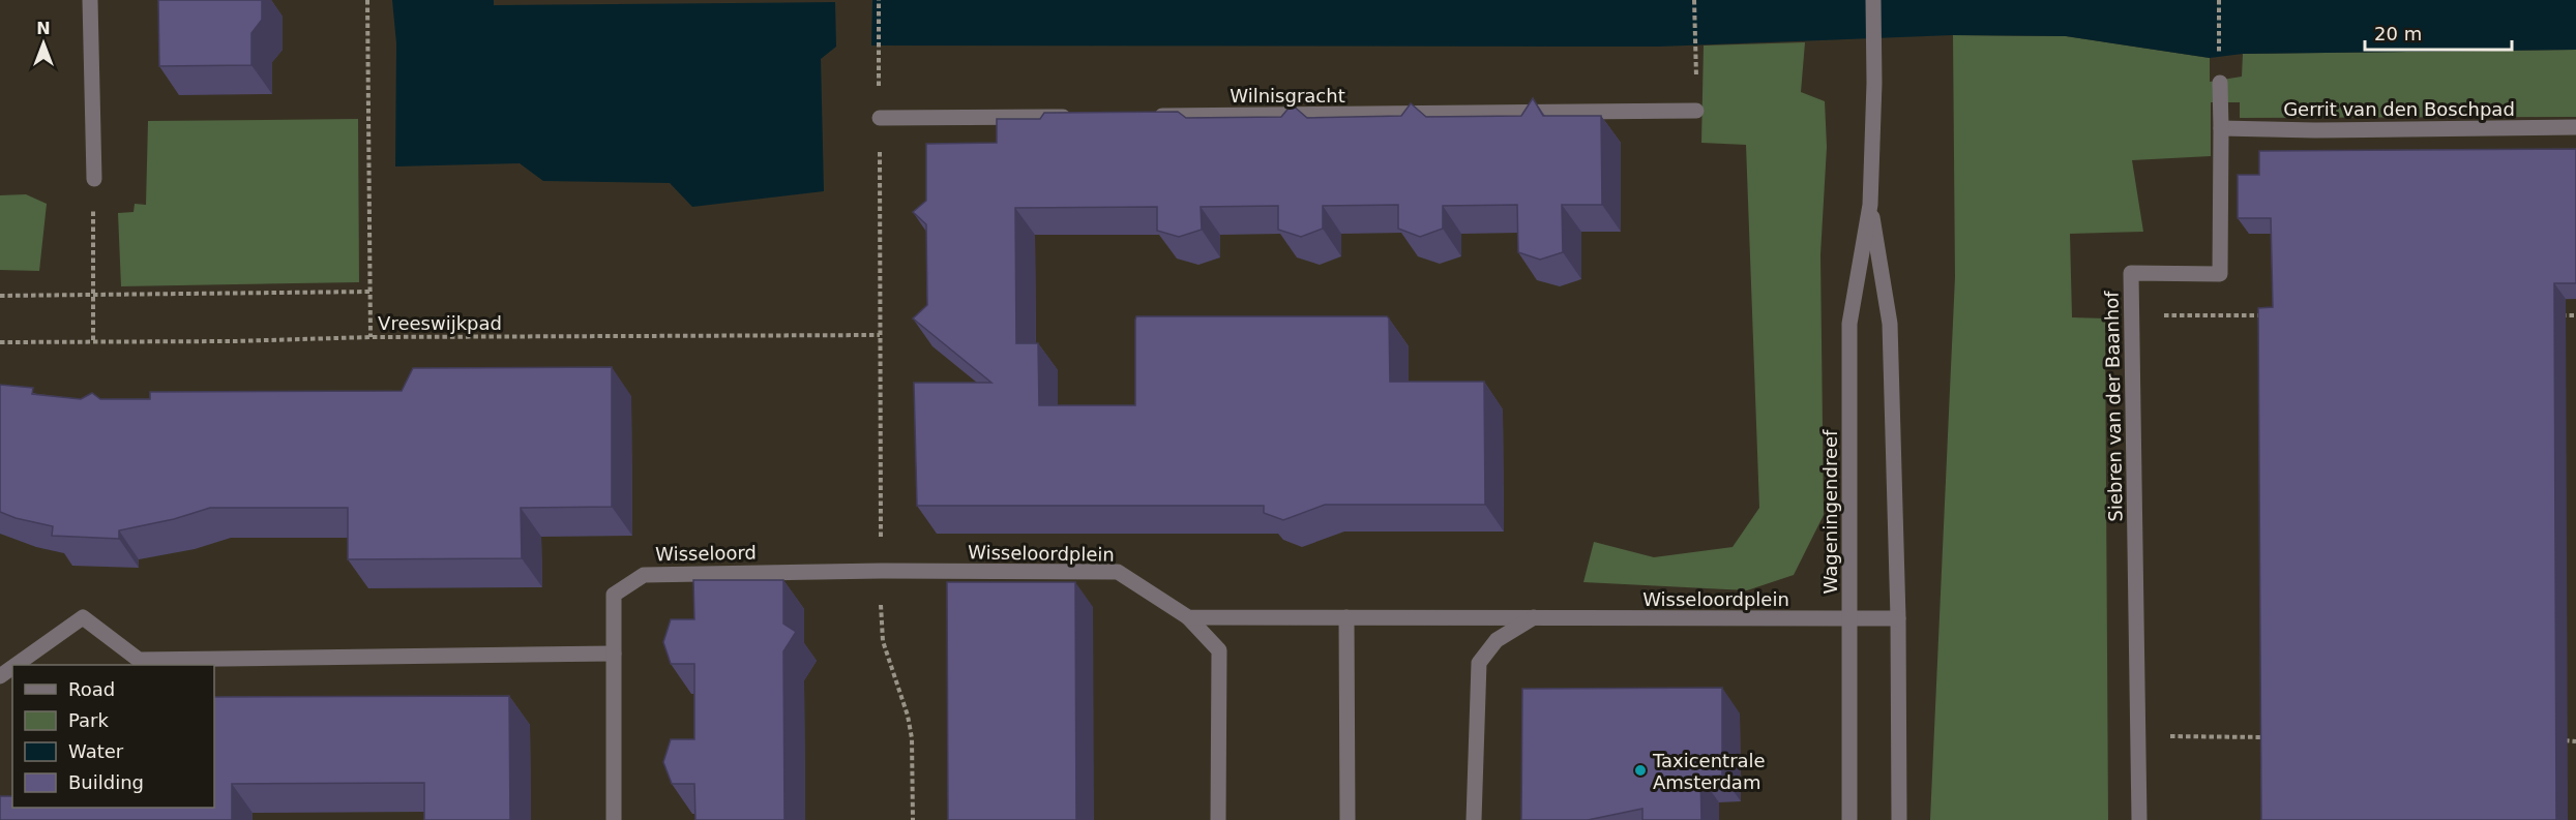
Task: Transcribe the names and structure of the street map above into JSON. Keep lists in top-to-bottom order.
{
  "streets": {
    "street": [
      "Wilnisgracht",
      "Gerrit van den Boschpad",
      "Siebren van der Baanhof",
      "Wageningendreef",
      "Wisseloord",
      "Wisseloordplein"
    ],
    "path": ["Vreeswijkpad"]
  },
  "crossings": [
    ["Gerrit van den Boschpad", "Siebren van der Baanhof"],
    ["Wageningendreef", "Wisseloordplein"],
    ["Wisseloord", "Wisseloordplein"]
  ],
  "places": ["Taxicentrale Amsterdam"],
  "legend": [
    "Road",
    "Park",
    "Water",
    "Building"
  ],
  "scale_bar": "20 m",
  "north": "top"
}
